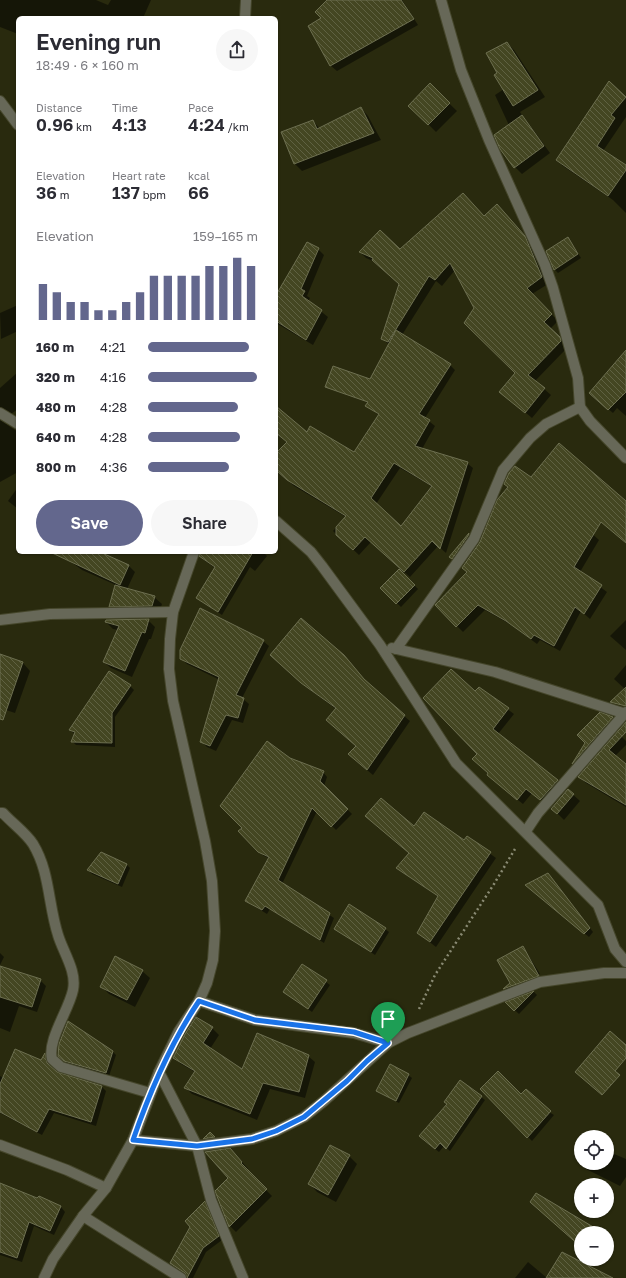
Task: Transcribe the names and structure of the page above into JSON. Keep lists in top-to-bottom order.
{
  "page": {
    "heading": ["Evening run", "18:49 · 6 × 160 m"],
    "stats": [
      ["Distance", "0.96 km"],
      ["Time", "4:13"],
      ["Pace", "4:24 /km"],
      ["Elevation", "36 m"],
      ["Heart rate", "137 bpm"],
      ["kcal", "66"]
    ],
    "chart": ["Elevation", "159–165 m"],
    "list": [
      {
        "name": "160 m",
        "note": "4:21"
      },
      {
        "name": "320 m",
        "note": "4:16"
      },
      {
        "name": "480 m",
        "note": "4:28"
      },
      {
        "name": "640 m",
        "note": "4:28"
      },
      {
        "name": "800 m",
        "note": "4:36"
      }
    ],
    "buttons": ["Save", "Share"],
    "map_buttons": ["+", "−"]
  }
}
